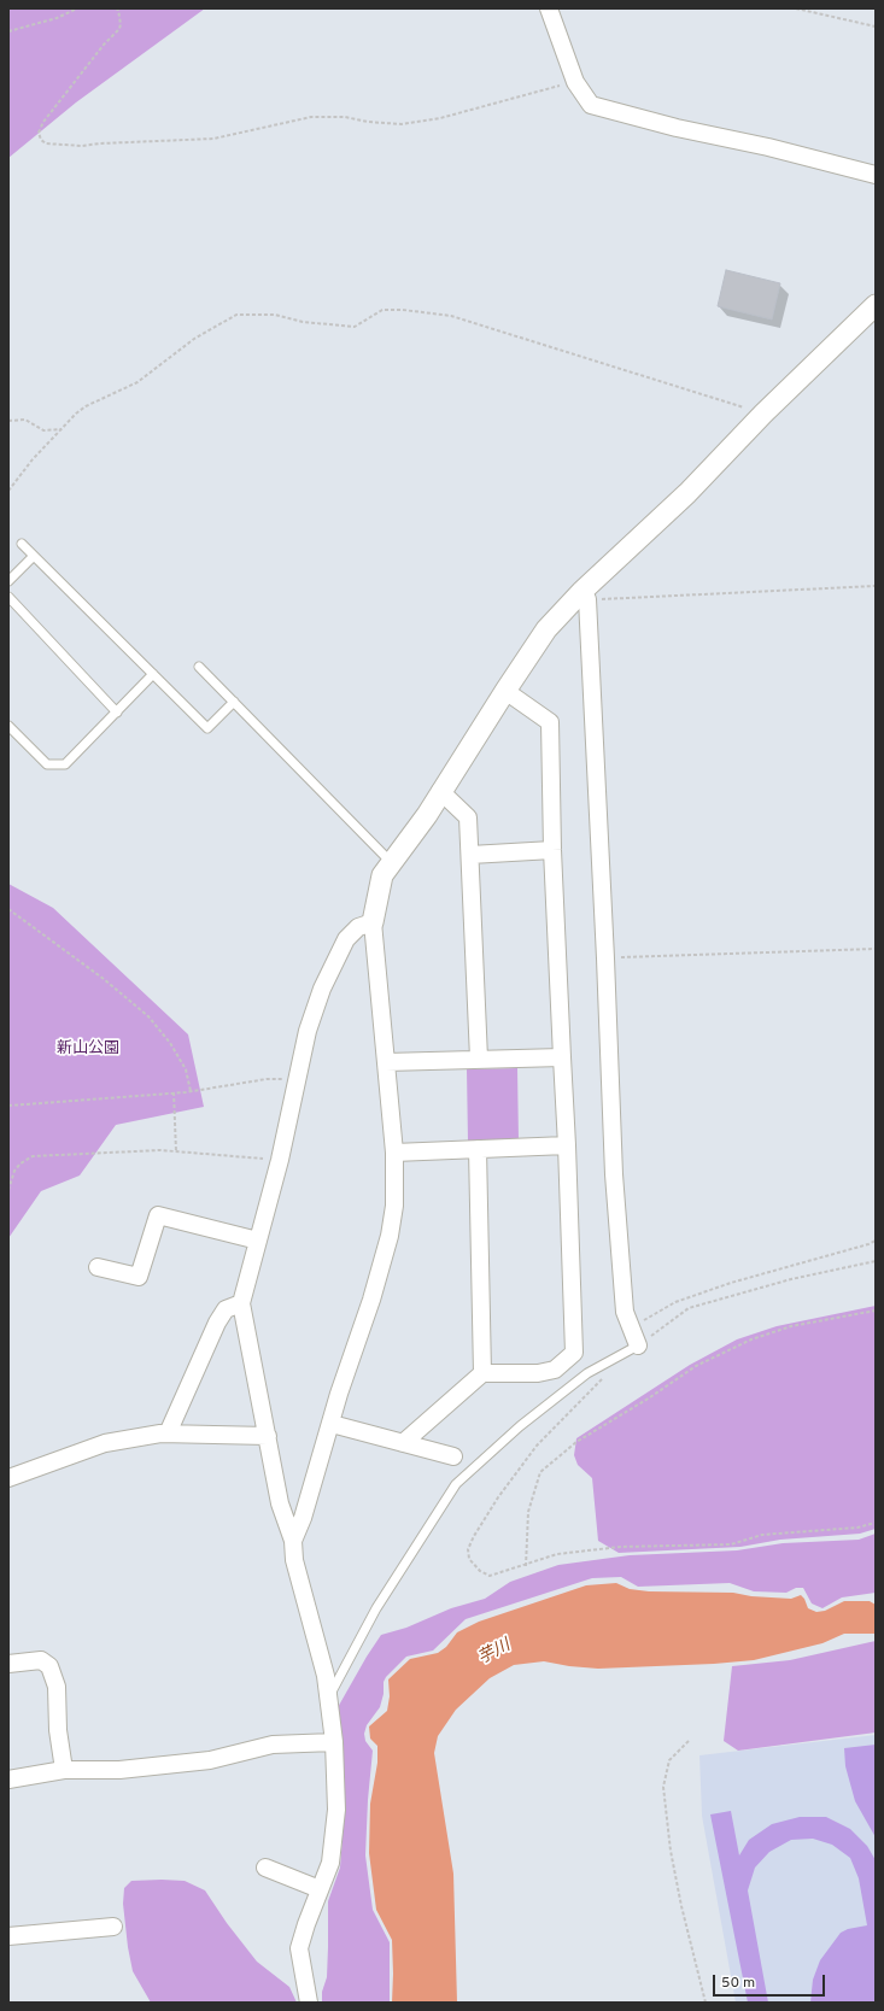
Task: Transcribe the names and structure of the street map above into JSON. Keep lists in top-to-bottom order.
{
  "water": ["芋川"],
  "parks": ["新山公園"],
  "scale_bar": "50 m"
}
